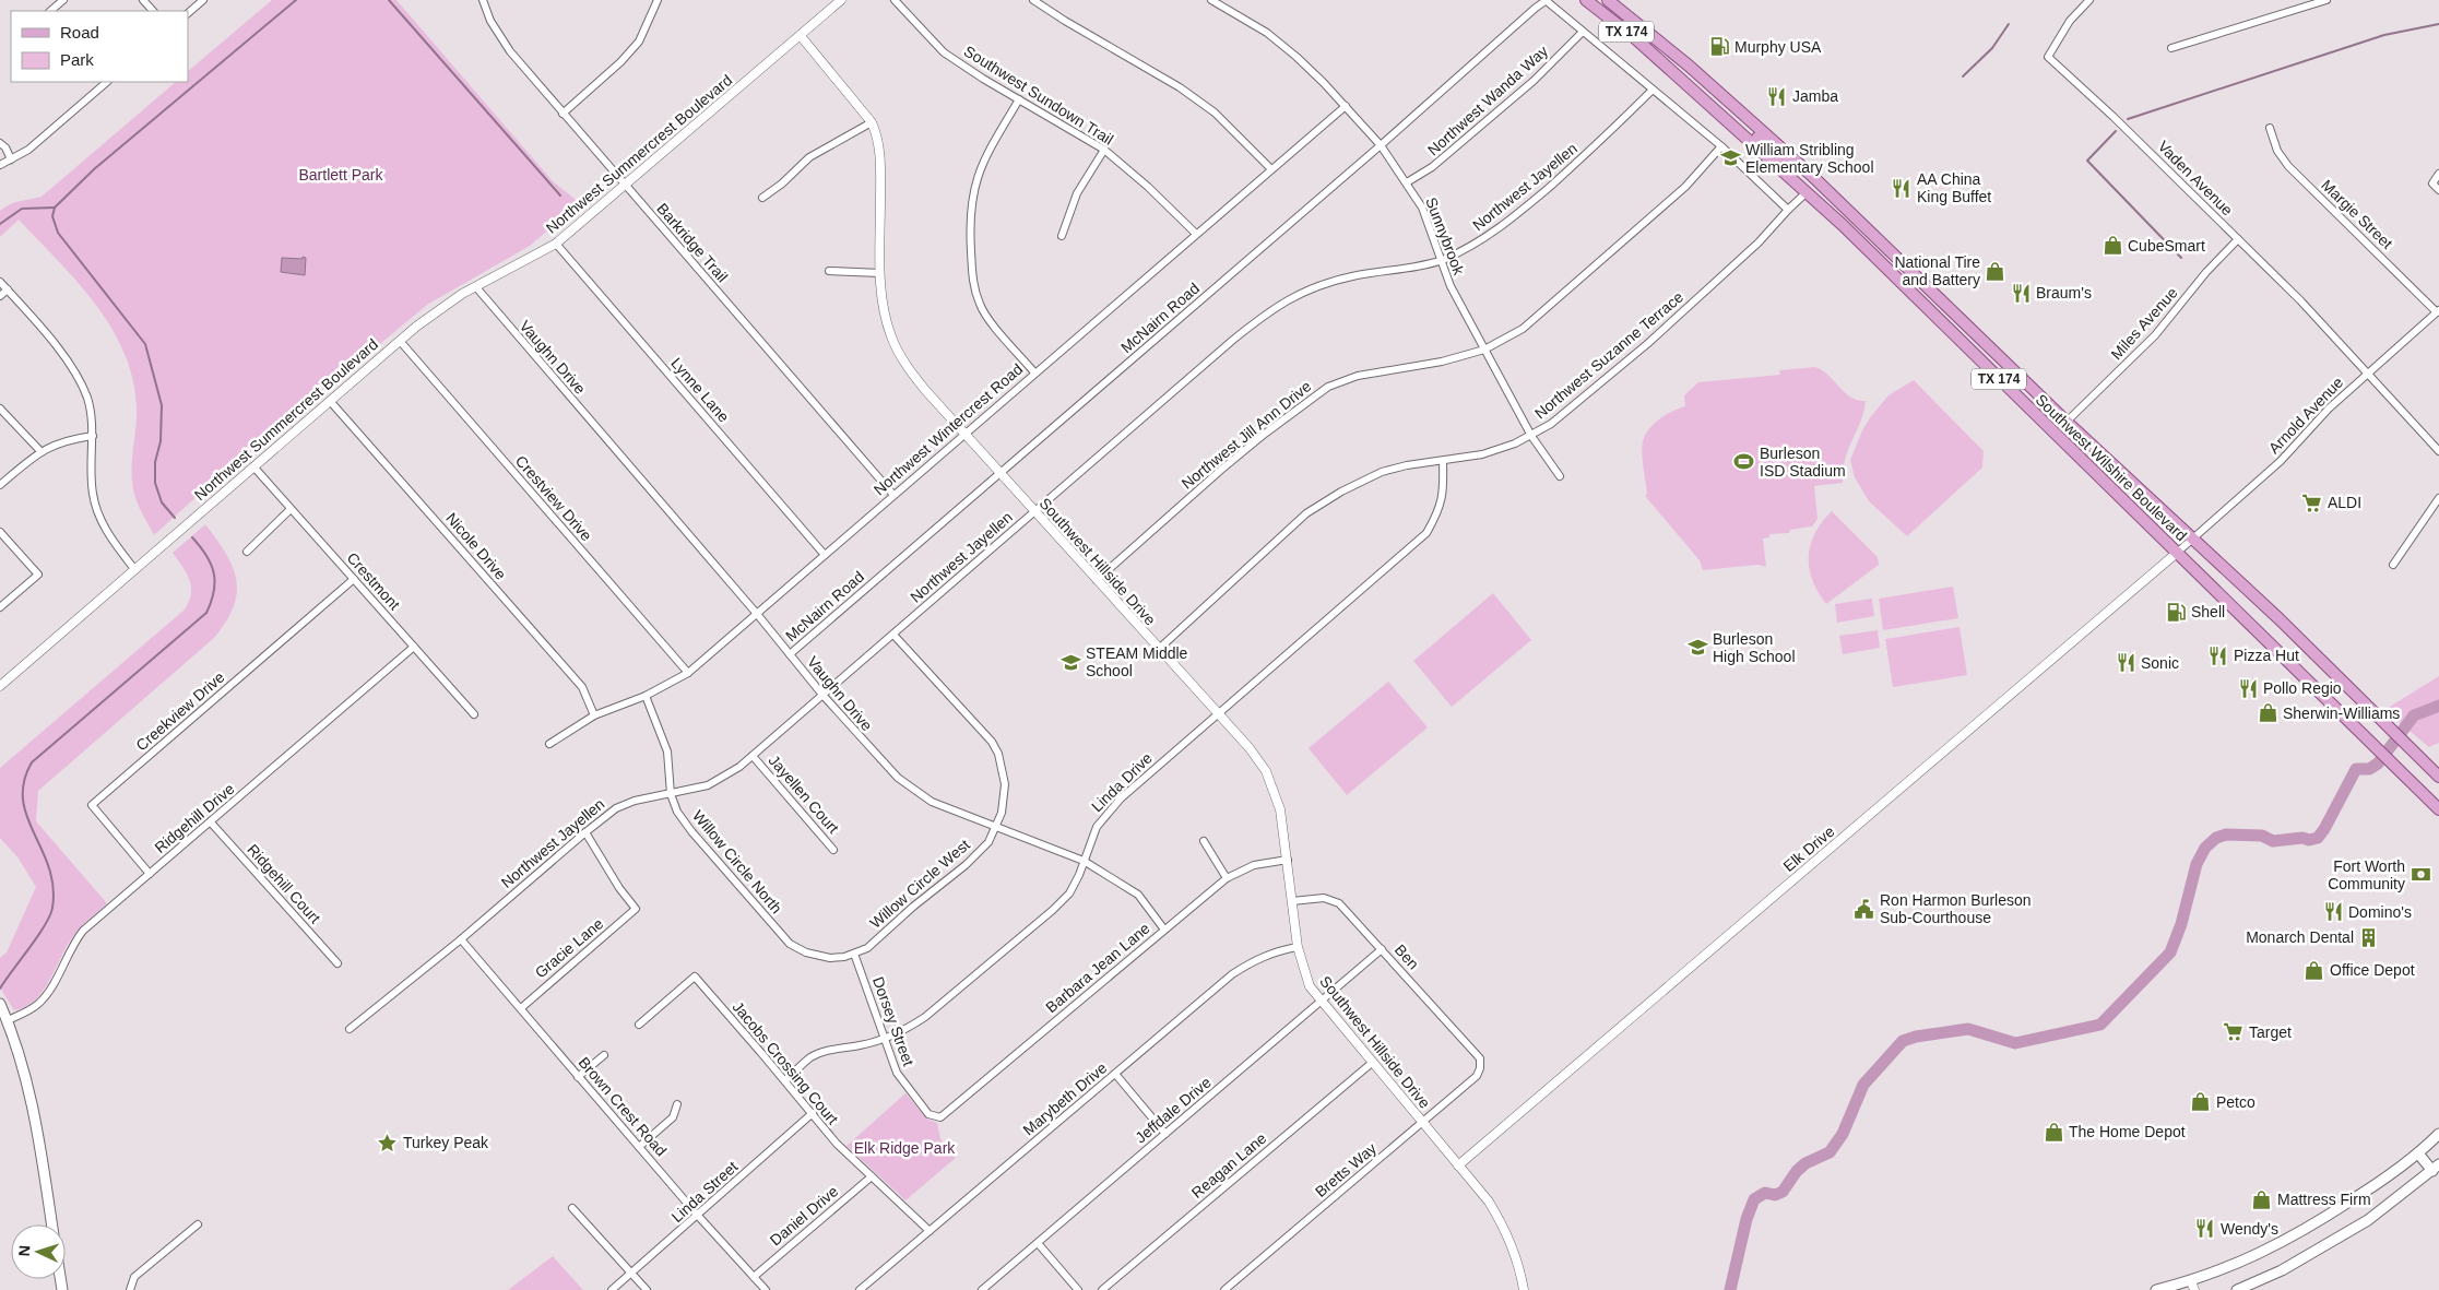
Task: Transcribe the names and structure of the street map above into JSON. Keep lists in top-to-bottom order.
{
  "streets": {
    "main road": ["TX 174", "Southwest Wilshire Boulevard"],
    "street": [
      "Southwest Sundown Trail",
      "Northwest Wanda Way",
      "Northwest Summercrest Boulevard",
      "Vaden Avenue",
      "Northwest Jayellen",
      "Margie Street",
      "Sunnybrook",
      "Barkridge Trail",
      "McNairn Road",
      "Miles Avenue",
      "Northwest Suzanne Terrace",
      "Vaughn Drive",
      "Lynne Lane",
      "Arnold Avenue",
      "Northwest Wintercrest Road",
      "Northwest Jill Ann Drive",
      "Crestview Drive",
      "Nicole Drive",
      "Southwest Hillside Drive",
      "Crestmont",
      "Creekview Drive",
      "Linda Drive",
      "Jayellen Court",
      "Ridgehill Drive",
      "Elk Drive",
      "Willow Circle North",
      "Ridgehill Court",
      "Willow Circle West",
      "Gracie Lane",
      "Ben",
      "Barbara Jean Lane",
      "Dorsey Street",
      "Jacobs Crossing Court",
      "Marybeth Drive",
      "Brown Crest Road",
      "Jeffdale Drive",
      "Reagan Lane",
      "Bretts Way",
      "Linda Street",
      "Daniel Drive"
    ]
  },
  "crossings": [
    ["Southwest Sundown Trail", "Northwest Wintercrest Road"],
    ["Northwest Wanda Way", "Sunnybrook"],
    ["Northwest Summercrest Boulevard", "Barkridge Trail"],
    ["Northwest Summercrest Boulevard", "Vaughn Drive"],
    ["Northwest Summercrest Boulevard", "Lynne Lane"],
    ["Northwest Summercrest Boulevard", "Crestview Drive"],
    ["Northwest Summercrest Boulevard", "Nicole Drive"],
    ["Northwest Summercrest Boulevard", "Southwest Hillside Drive"],
    ["Northwest Summercrest Boulevard", "Crestmont"],
    ["Vaden Avenue", "Miles Avenue"],
    ["Vaden Avenue", "Arnold Avenue"],
    ["Northwest Jayellen", "Sunnybrook"],
    ["Northwest Jayellen", "Vaughn Drive"],
    ["Northwest Jayellen", "Southwest Hillside Drive"],
    ["Northwest Jayellen", "Jayellen Court"],
    ["Northwest Jayellen", "Willow Circle North"],
    ["Northwest Jayellen", "Willow Circle West"],
    ["Northwest Jayellen", "Gracie Lane"],
    ["Northwest Jayellen", "Brown Crest Road"],
    ["Margie Street", "Arnold Avenue"],
    ["Sunnybrook", "McNairn Road"],
    ["Sunnybrook", "Northwest Suzanne Terrace"],
    ["Sunnybrook", "Northwest Wintercrest Road"],
    ["Sunnybrook", "Northwest Jill Ann Drive"],
    ["Barkridge Trail", "Northwest Wintercrest Road"],
    ["McNairn Road", "Vaughn Drive"],
    ["McNairn Road", "Southwest Hillside Drive"],
    ["Miles Avenue", "Southwest Wilshire Boulevard"],
    ["Northwest Suzanne Terrace", "Southwest Wilshire Boulevard"],
    ["Northwest Suzanne Terrace", "Southwest Hillside Drive"],
    ["Northwest Suzanne Terrace", "Linda Drive"],
    ["Vaughn Drive", "Northwest Wintercrest Road"],
    ["Vaughn Drive", "Linda Drive"],
    ["Vaughn Drive", "Willow Circle West"],
    ["Vaughn Drive", "Barbara Jean Lane"],
    ["Lynne Lane", "Northwest Wintercrest Road"],
    ["Arnold Avenue", "Southwest Wilshire Boulevard"],
    ["Arnold Avenue", "Elk Drive"],
    ["Northwest Wintercrest Road", "Crestview Drive"],
    ["Northwest Wintercrest Road", "Nicole Drive"],
    ["Northwest Wintercrest Road", "Southwest Hillside Drive"],
    ["Northwest Wintercrest Road", "Willow Circle North"],
    ["Northwest Jill Ann Drive", "Southwest Hillside Drive"],
    ["Southwest Wilshire Boulevard", "Elk Drive"],
    ["Southwest Hillside Drive", "Linda Drive"],
    ["Southwest Hillside Drive", "Elk Drive"],
    ["Southwest Hillside Drive", "Ben"],
    ["Southwest Hillside Drive", "Barbara Jean Lane"],
    ["Southwest Hillside Drive", "Marybeth Drive"],
    ["Southwest Hillside Drive", "Jeffdale Drive"],
    ["Southwest Hillside Drive", "Reagan Lane"],
    ["Southwest Hillside Drive", "Bretts Way"],
    ["Crestmont", "Creekview Drive"],
    ["Crestmont", "Ridgehill Drive"],
    ["Creekview Drive", "Ridgehill Drive"],
    ["Linda Drive", "Dorsey Street"],
    ["Linda Drive", "Jacobs Crossing Court"],
    ["Ridgehill Drive", "Ridgehill Court"],
    ["Willow Circle North", "Willow Circle West"],
    ["Willow Circle North", "Dorsey Street"],
    ["Willow Circle West", "Dorsey Street"],
    ["Gracie Lane", "Brown Crest Road"],
    ["Ben", "Jeffdale Drive"],
    ["Ben", "Bretts Way"],
    ["Barbara Jean Lane", "Dorsey Street"],
    ["Jacobs Crossing Court", "Marybeth Drive"],
    ["Jacobs Crossing Court", "Linda Street"],
    ["Jacobs Crossing Court", "Daniel Drive"],
    ["Brown Crest Road", "Linda Street"],
    ["Brown Crest Road", "Daniel Drive"]
  ],
  "parks": ["Bartlett Park", "Elk Ridge Park"],
  "places": {
    "fuel station": ["Murphy USA", "Shell"],
    "restaurant": [
      "Jamba",
      "AA China King Buffet",
      "Braum's",
      "Pizza Hut",
      "Sonic",
      "Pollo Regio",
      "Domino's",
      "Wendy's"
    ],
    "school or university": ["William Stribling Elementary School", "Burleson High School", "STEAM Middle School"],
    "shop": [
      "CubeSmart",
      "National Tire and Battery",
      "Sherwin-Williams",
      "Office Depot",
      "Petco",
      "The Home Depot",
      "Mattress Firm"
    ],
    "sports": ["Burleson ISD Stadium"],
    "supermarket": ["ALDI", "Target"],
    "bank": ["Fort Worth Community"],
    "public building": ["Ron Harmon Burleson Sub-Courthouse"],
    "building": ["Monarch Dental"],
    "place": ["Turkey Peak"]
  },
  "legend": ["Road", "Park"],
  "north": "left"
}
